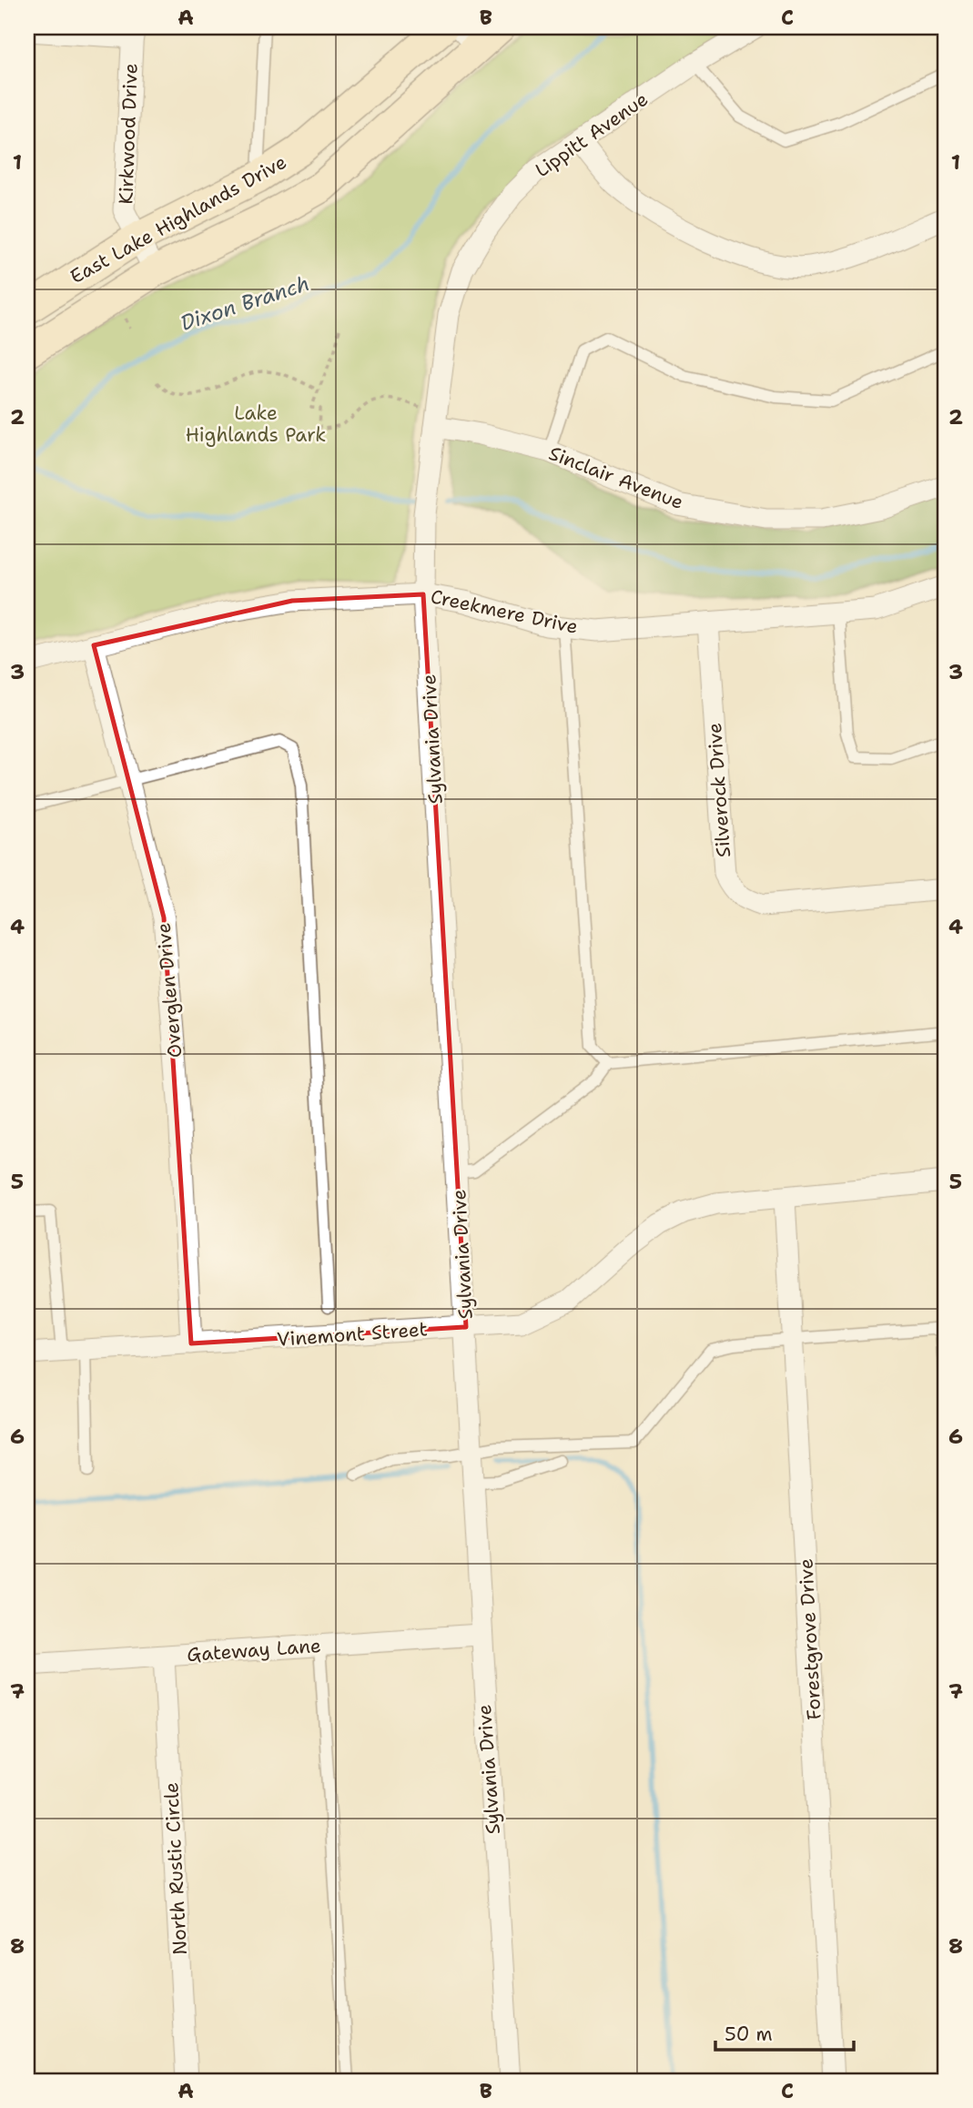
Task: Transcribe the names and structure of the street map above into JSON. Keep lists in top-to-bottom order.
{
  "streets": {
    "main road": ["East Lake Highlands Drive"],
    "street": [
      "Kirkwood Drive",
      "Lippitt Avenue",
      "Sinclair Avenue",
      "Creekmere Drive",
      "Sylvania Drive",
      "Silverock Drive",
      "Overglen Drive",
      "Vinemont Street",
      "Forestgrove Drive",
      "Gateway Lane",
      "North Rustic Circle"
    ]
  },
  "crossings": [
    ["Kirkwood Drive", "East Lake Highlands Drive"],
    ["Lippitt Avenue", "Sinclair Avenue"],
    ["Lippitt Avenue", "Sylvania Drive"],
    ["Sinclair Avenue", "Sylvania Drive"],
    ["Creekmere Drive", "Sylvania Drive"],
    ["Creekmere Drive", "Silverock Drive"],
    ["Creekmere Drive", "Overglen Drive"],
    ["Sylvania Drive", "Vinemont Street"],
    ["Sylvania Drive", "Gateway Lane"],
    ["Overglen Drive", "Vinemont Street"],
    ["Vinemont Street", "Forestgrove Drive"],
    ["Gateway Lane", "North Rustic Circle"]
  ],
  "water": ["Dixon Branch"],
  "parks": ["Lake Highlands Park"],
  "scale_bar": "50 m",
  "grid": {
    "columns": ["A", "B", "C"],
    "rows": [
      "1",
      "2",
      "3",
      "4",
      "5",
      "6",
      "7",
      "8"
    ]
  }
}
